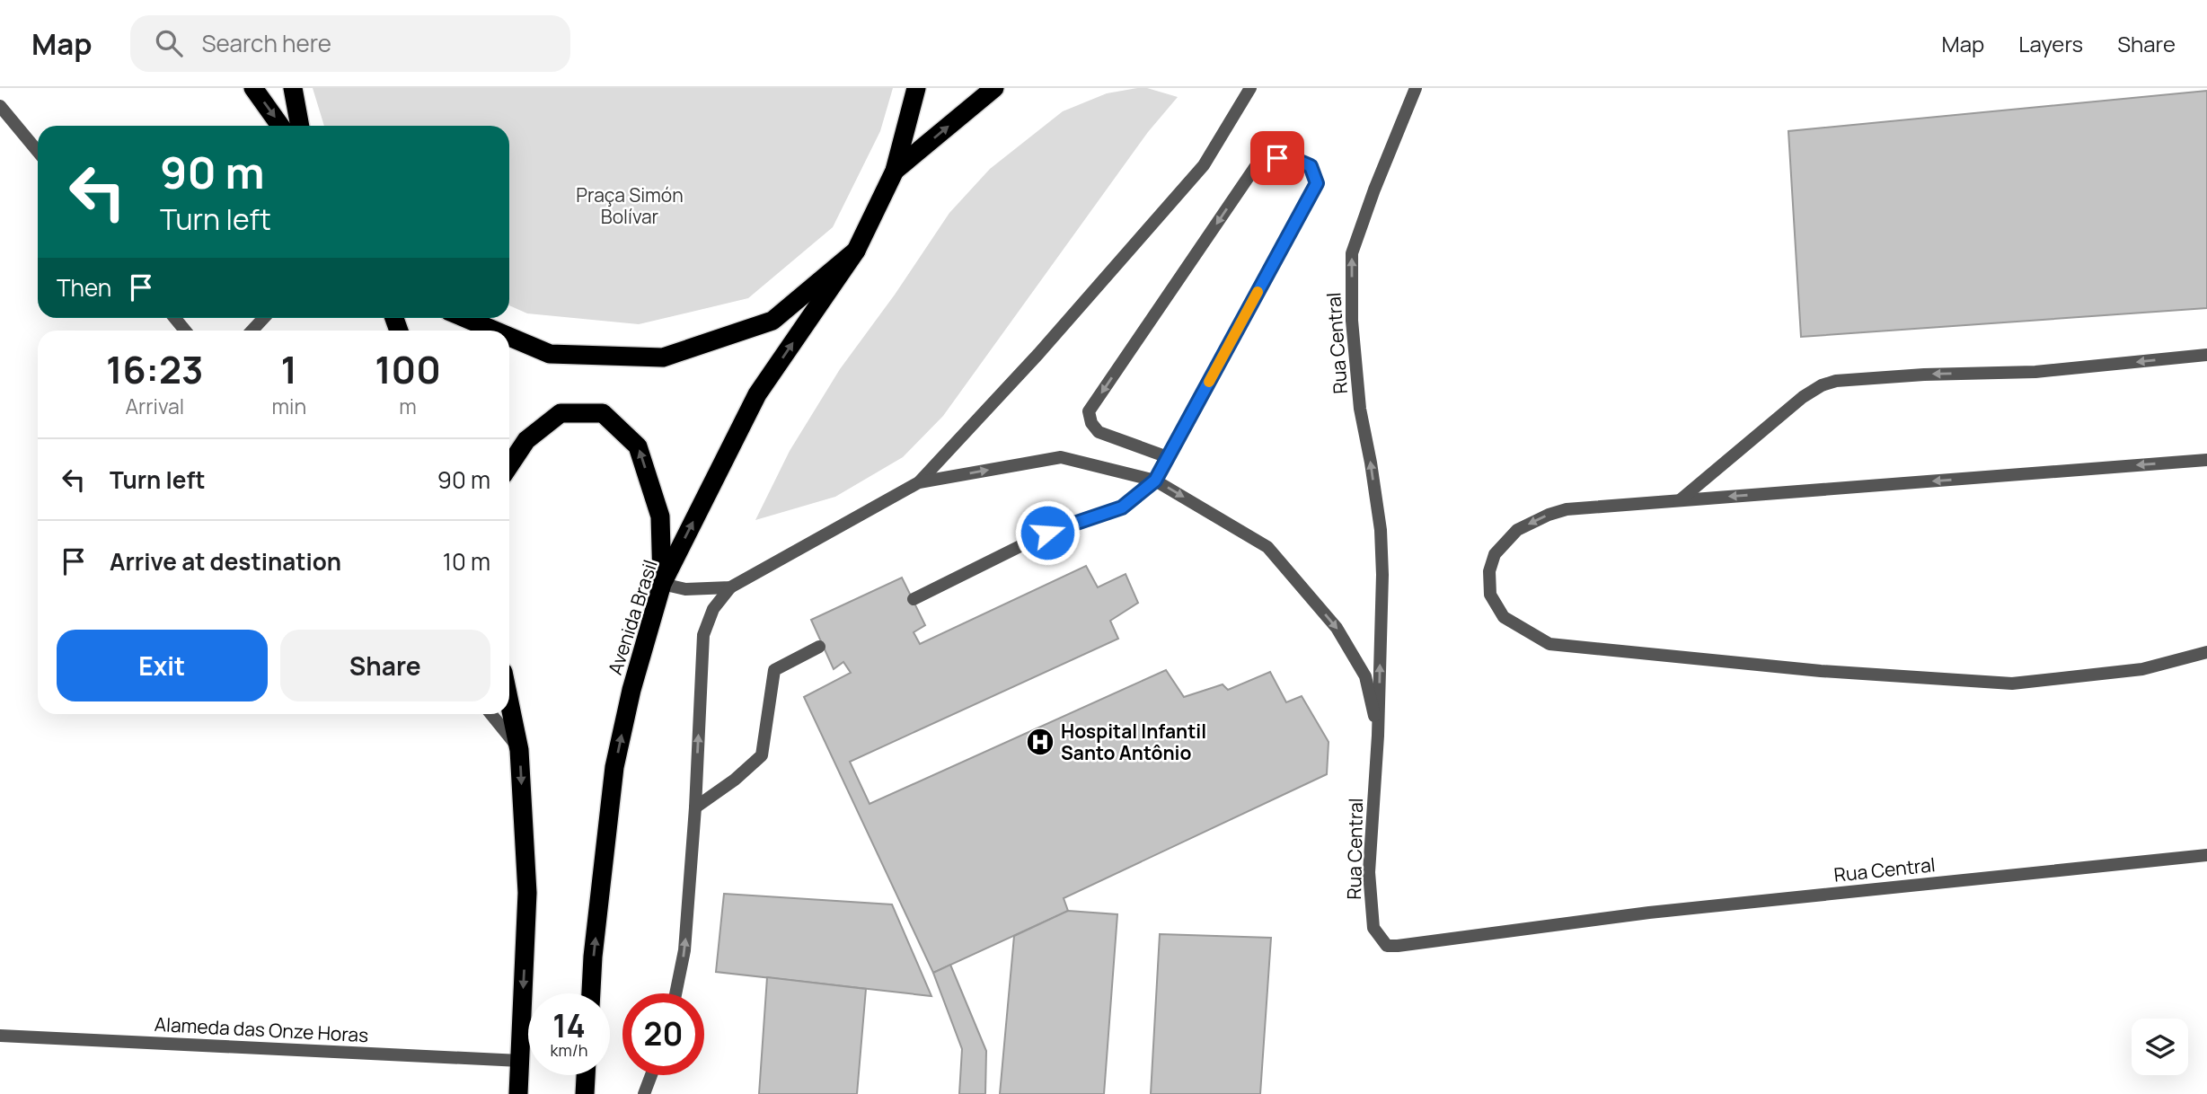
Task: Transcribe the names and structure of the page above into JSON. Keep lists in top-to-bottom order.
{
  "streets": {
    "highway": ["Avenida Brasil"],
    "street": ["Rua Central", "Alameda das Onze Horas"]
  },
  "one_way": ["Rua Central", "Avenida Brasil"],
  "parks": ["Praça Simón Bolívar"],
  "places": {
    "hospital": ["Hospital Infantil Santo Antônio"]
  },
  "page": {
    "header": "Map",
    "search": "Search here",
    "nav": ["Map", "Layers", "Share"],
    "turn": ["90 m", "Turn left"],
    "then": "Then",
    "eta": [
      "16:23",
      "Arrival",
      "1",
      "min",
      "100",
      "m"
    ],
    "list": [
      {
        "name": "Turn left",
        "value": "90 m"
      },
      {
        "name": "Arrive at destination",
        "value": "10 m"
      }
    ],
    "buttons": ["Exit", "Share"],
    "speed": "14 km/h",
    "limit": "20"
  }
}
